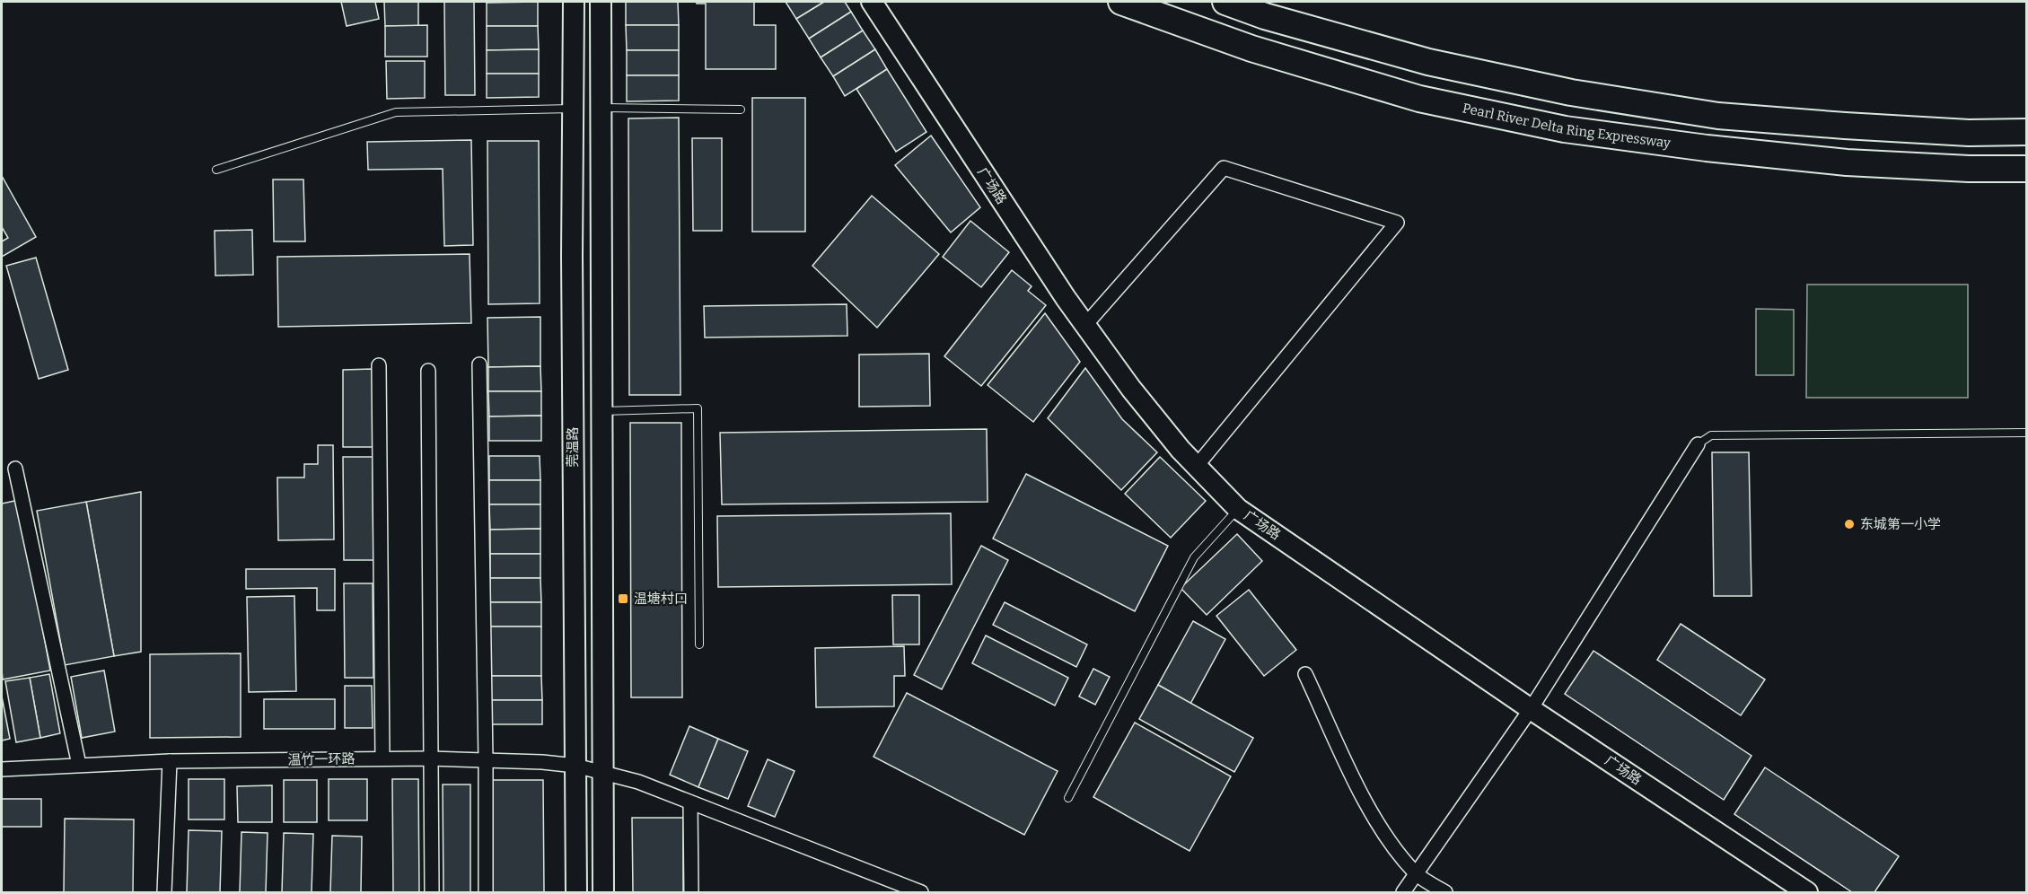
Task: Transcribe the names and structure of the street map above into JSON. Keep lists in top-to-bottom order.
{
  "streets": {
    "highway": ["Pearl River Delta Ring Expressway"],
    "main road": ["广场路", "莞温路"],
    "street": ["温竹一环路"]
  },
  "crossings": [
    ["莞温路", "温竹一环路"]
  ],
  "places": {
    "other": ["东城第一小学"],
    "transit": ["温塘村口"]
  }
}
